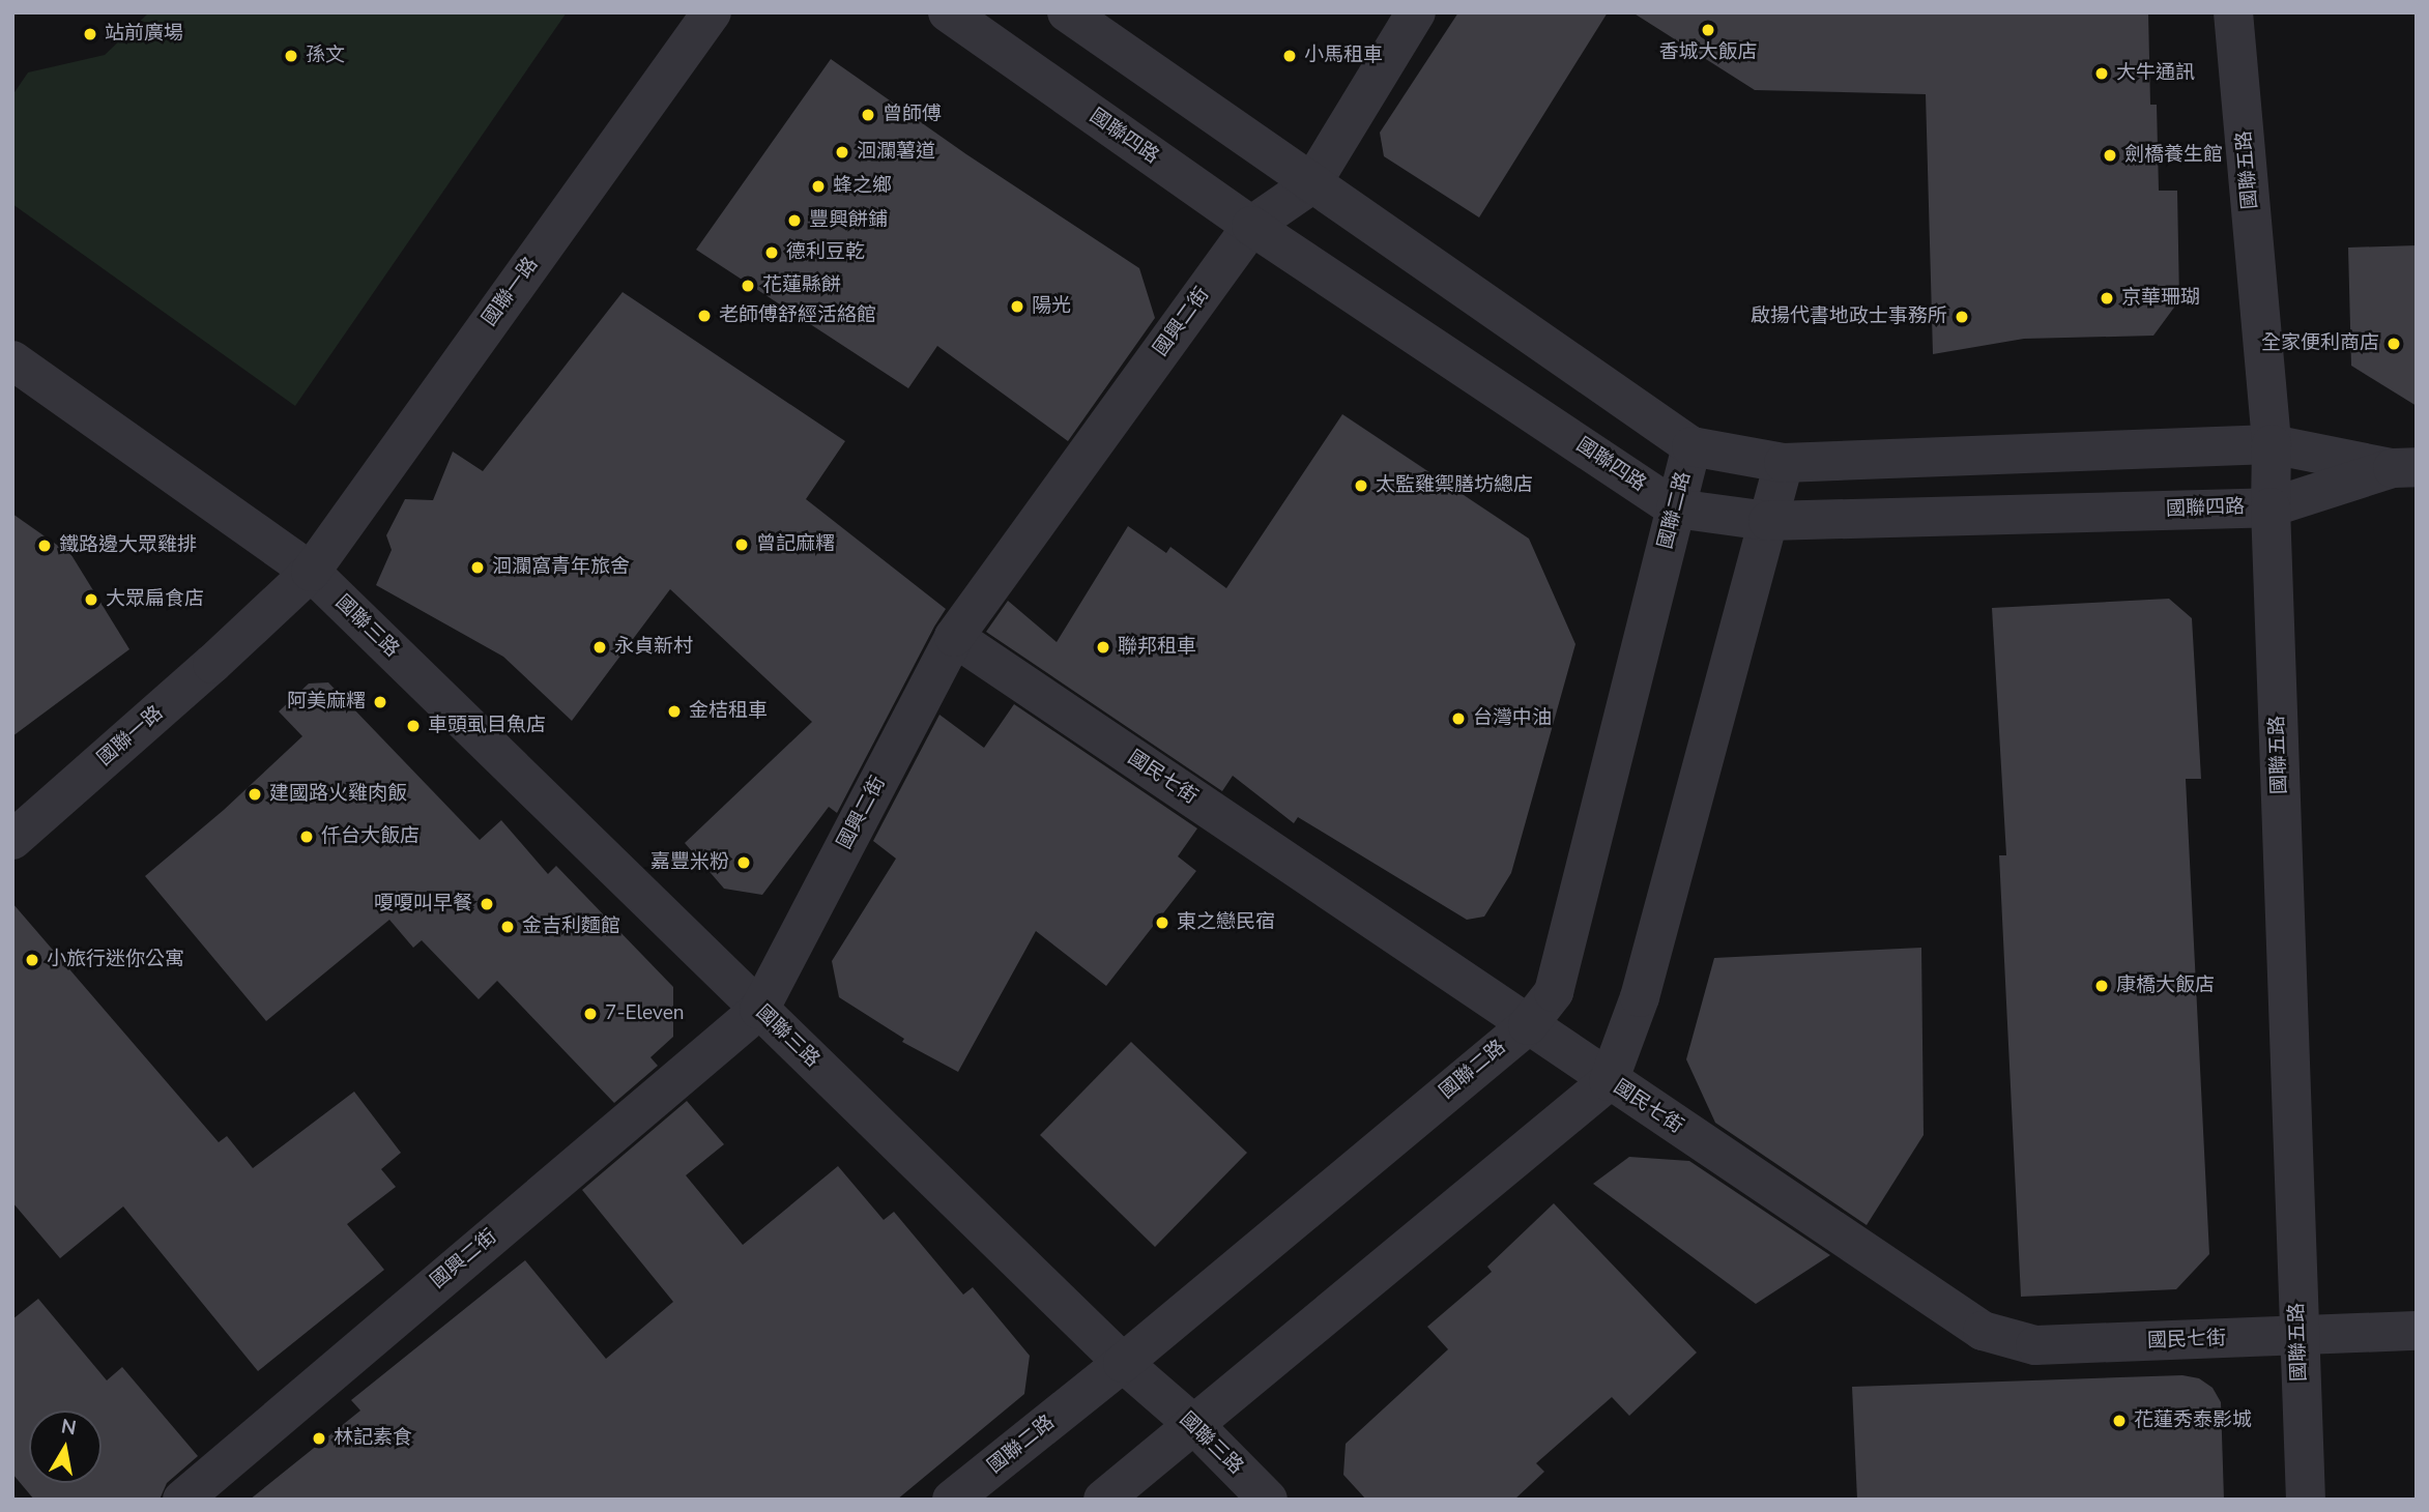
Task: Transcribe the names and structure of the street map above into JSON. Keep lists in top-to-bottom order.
{
  "streets": {
    "street": [
      "國聯四路",
      "國聯五路",
      "國聯一路",
      "國興二街",
      "國聯二路",
      "國聯三路",
      "國民七街"
    ]
  },
  "crossings": [
    ["國聯四路", "國聯五路"],
    ["國聯四路", "國興二街"],
    ["國聯四路", "國聯二路"],
    ["國聯五路", "國民七街"],
    ["國聯一路", "國聯三路"],
    ["國興二街", "國聯三路"],
    ["國興二街", "國民七街"],
    ["國聯二路", "國聯三路"],
    ["國聯二路", "國民七街"]
  ],
  "places": [
    "香城大飯店",
    "站前廣場",
    "孫文",
    "小馬租車",
    "大牛通訊",
    "曾師傅",
    "洄瀾薯道",
    "劍橋養生館",
    "蜂之鄉",
    "豐興餅鋪",
    "德利豆乾",
    "花蓮縣餅",
    "京華珊瑚",
    "陽光",
    "老師傅舒經活絡館",
    "啟揚代書地政士事務所",
    "全家便利商店",
    "太監雞禦膳坊總店",
    "曾記麻糬",
    "鐵路邊大眾雞排",
    "洄瀾窩青年旅舍",
    "大眾扁食店",
    "永貞新村",
    "聯邦租車",
    "阿美麻糬",
    "金桔租車",
    "台灣中油",
    "車頭虱目魚店",
    "建國路火雞肉飯",
    "仟台大飯店",
    "嘉豐米粉",
    "嗄嗄叫早餐",
    "東之戀民宿",
    "金吉利麵館",
    "小旅行迷你公寓",
    "康橋大飯店",
    "7-Eleven",
    "花蓮秀泰影城",
    "林記素食"
  ],
  "north": "top"
}
